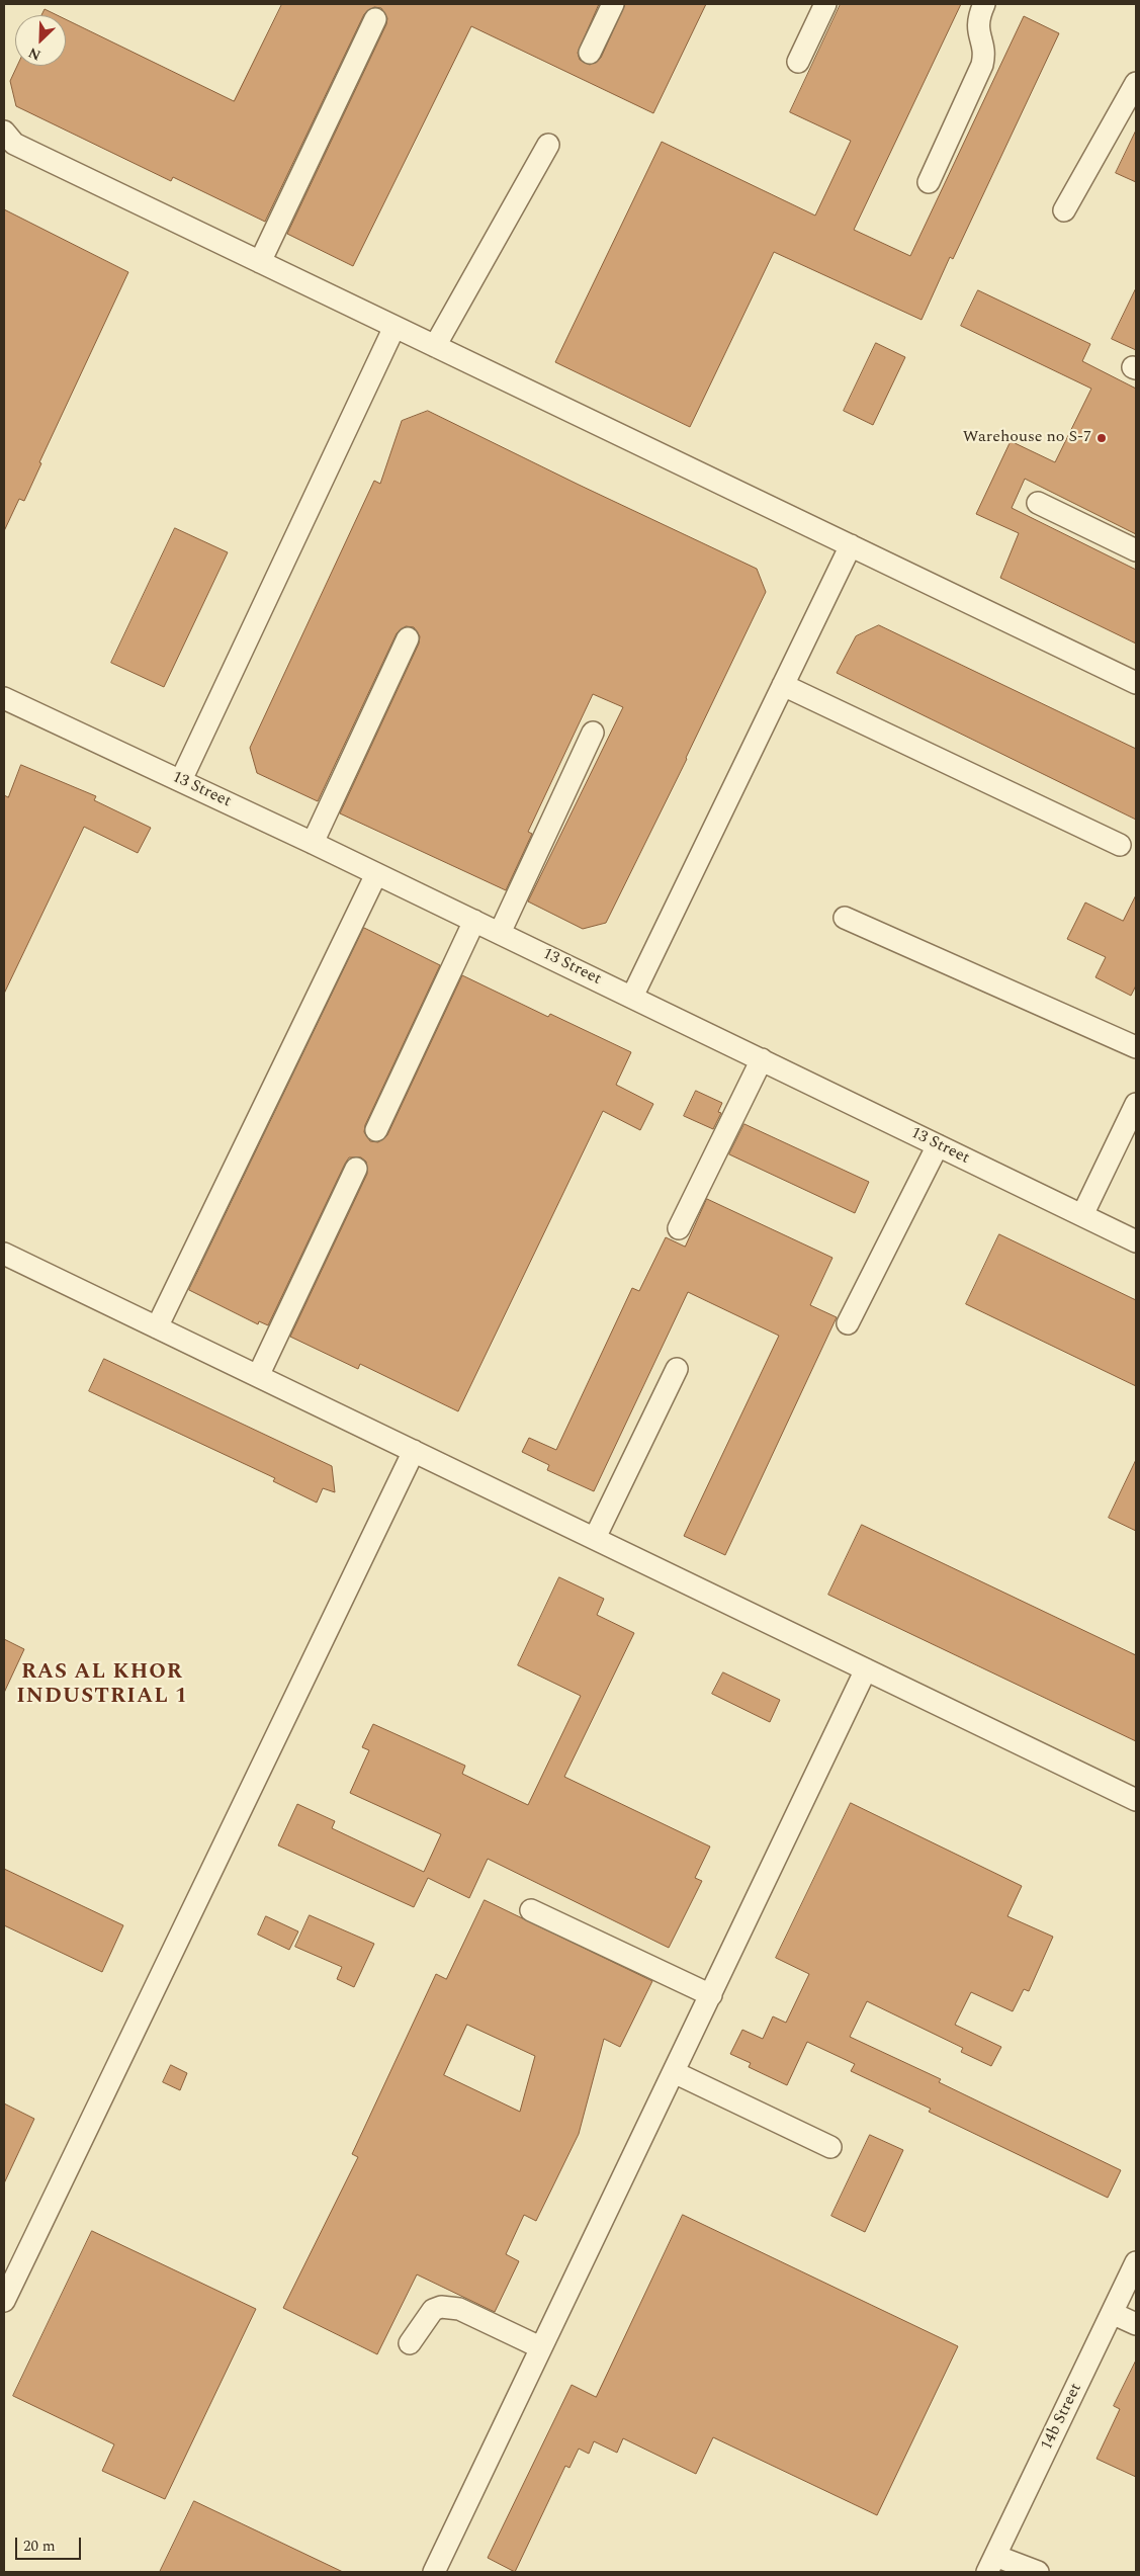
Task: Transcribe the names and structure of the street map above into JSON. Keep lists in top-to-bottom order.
{
  "streets": {
    "street": ["13 Street", "14b Street"]
  },
  "districts": ["RAS AL KHOR INDUSTRIAL 1"],
  "places": ["Warehouse no S-7"],
  "scale_bar": "20 m",
  "north": "bottom left"
}
